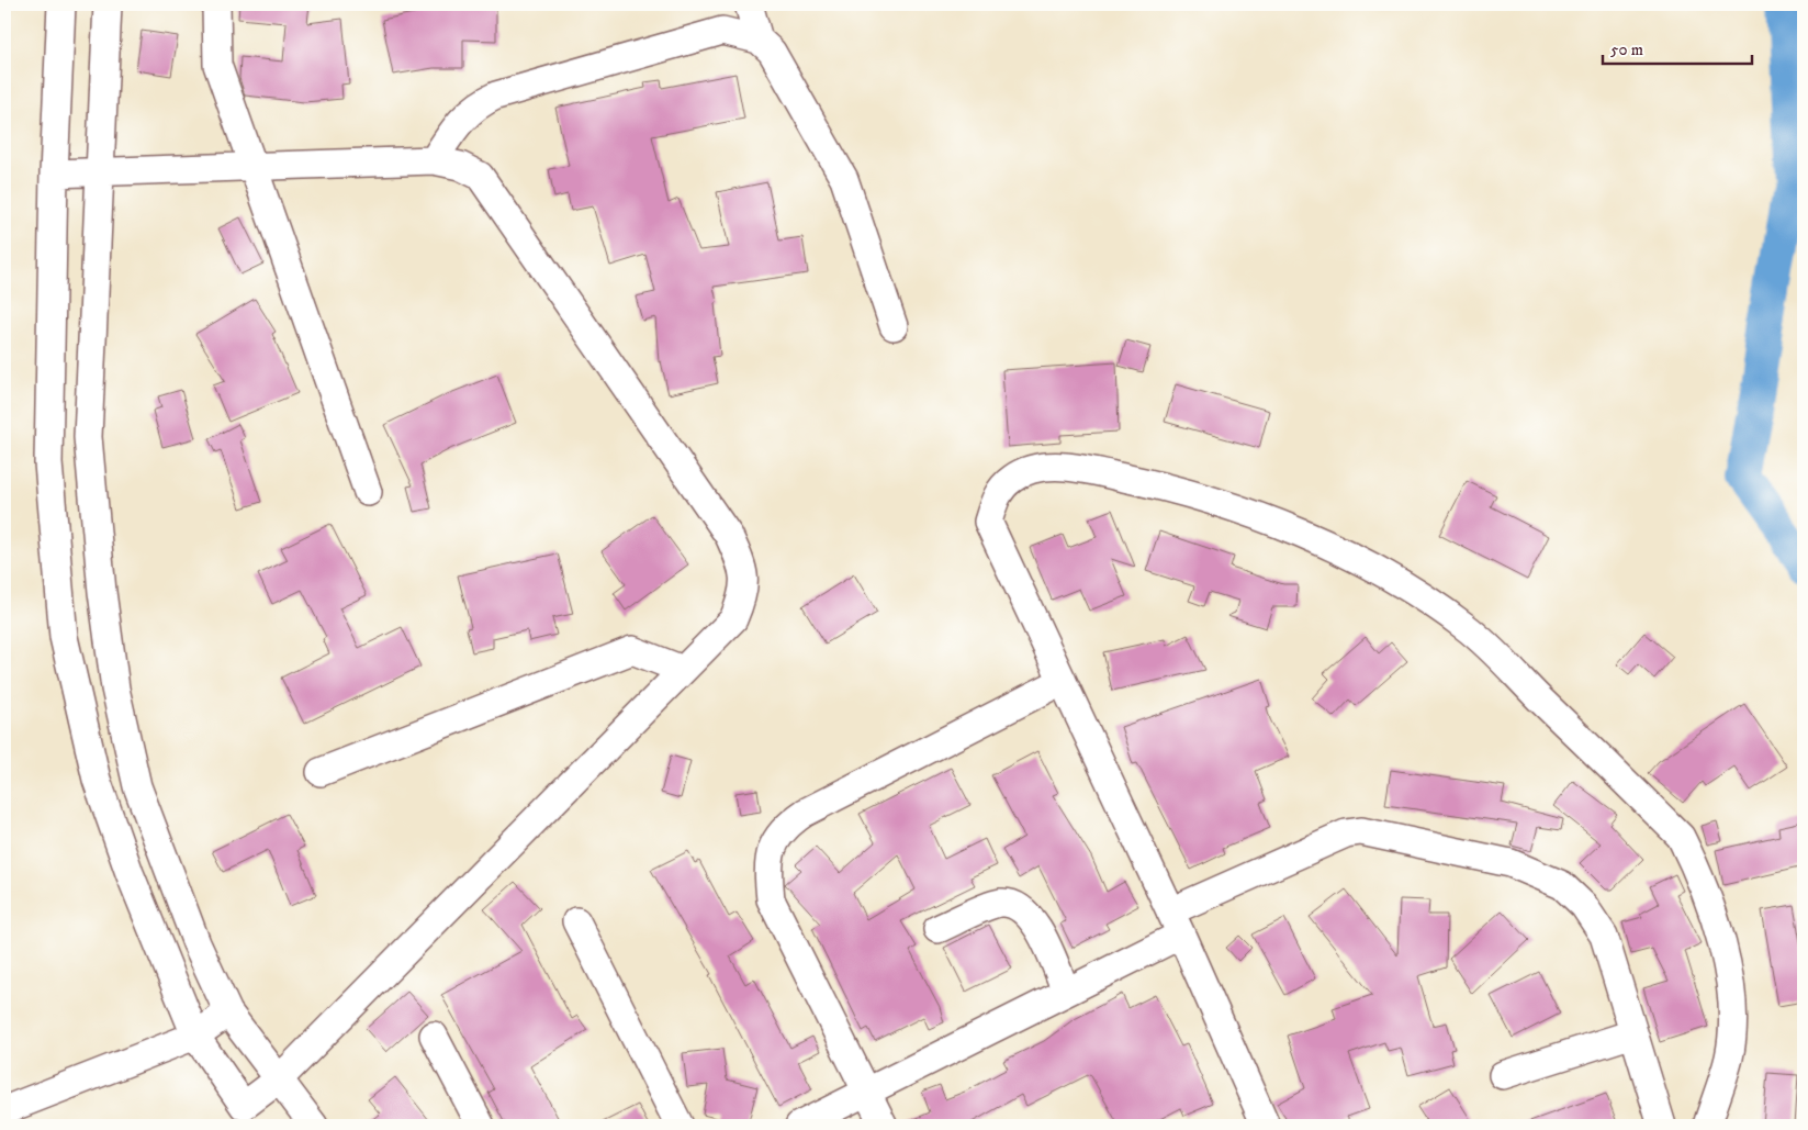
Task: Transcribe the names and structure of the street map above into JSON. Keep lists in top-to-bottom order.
{
  "scale_bar": "50 m"
}
